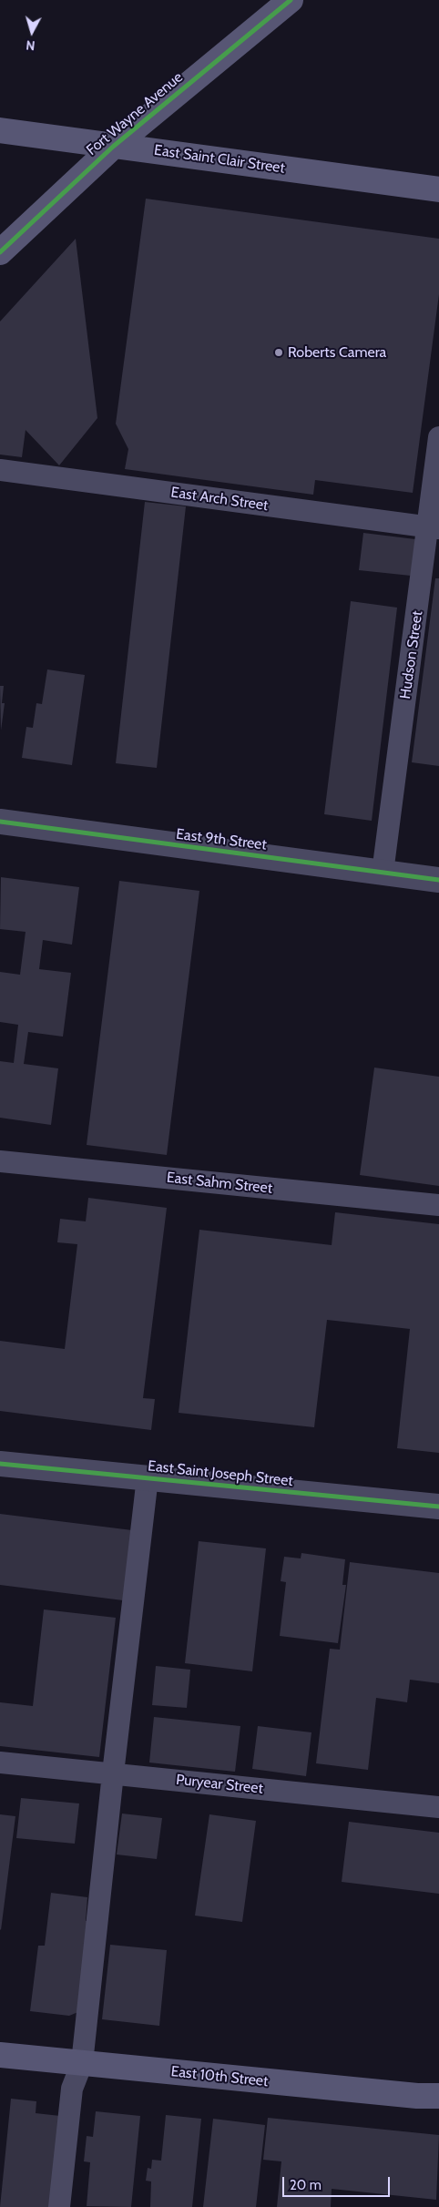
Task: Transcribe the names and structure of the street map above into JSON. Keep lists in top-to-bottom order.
{
  "streets": {
    "main road": ["Fort Wayne Avenue", "East Saint Clair Street", "East 10th Street"],
    "street": ["East 9th Street", "East Saint Joseph Street"],
    "lane": [
      "East Arch Street",
      "Hudson Street",
      "East Sahm Street",
      "Puryear Street"
    ]
  },
  "crossings": [
    ["Fort Wayne Avenue", "East Saint Clair Street"],
    ["East Arch Street", "Hudson Street"],
    ["Hudson Street", "East 9th Street"]
  ],
  "places": ["Roberts Camera"],
  "scale_bar": "20 m",
  "north": "bottom"
}
